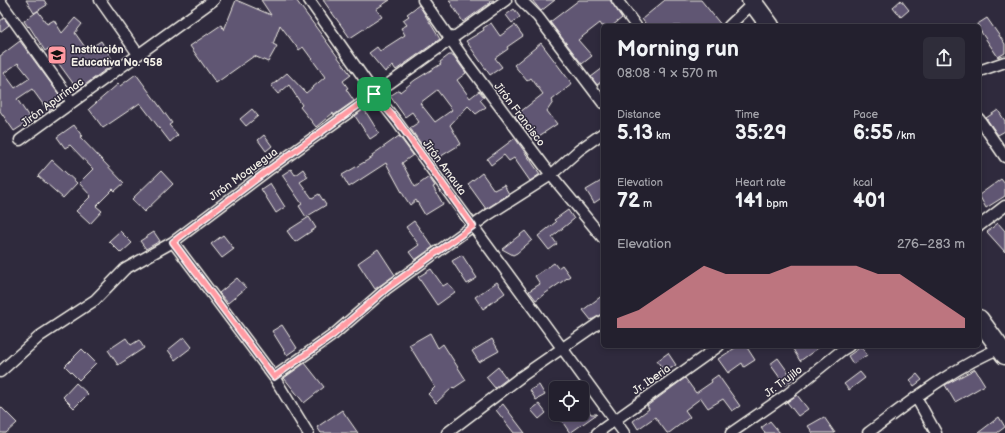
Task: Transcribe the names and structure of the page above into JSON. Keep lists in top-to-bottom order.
{
  "streets": {
    "street": [
      "Jirón Apurímac",
      "Jirón Francisco",
      "Jirón Amauta",
      "Jirón Moquegua",
      "Jr. Iberia",
      "Jr. Trujilo"
    ]
  },
  "crossings": [
    ["Jirón Francisco", "Jirón Moquegua"],
    ["Jirón Amauta", "Jirón Moquegua"],
    ["Jirón Amauta", "Jr. Iberia"]
  ],
  "places": {
    "school or university": ["Institución Educativa No. 958"]
  },
  "page": {
    "heading": ["Morning run", "08:08 · 9 × 570 m"],
    "stats": [
      ["Distance", "5.13 km"],
      ["Time", "35:29"],
      ["Pace", "6:55 /km"],
      ["Elevation", "72 m"],
      ["Heart rate", "141 bpm"],
      ["kcal", "401"]
    ],
    "chart": ["Elevation", "276–283 m"]
  }
}
